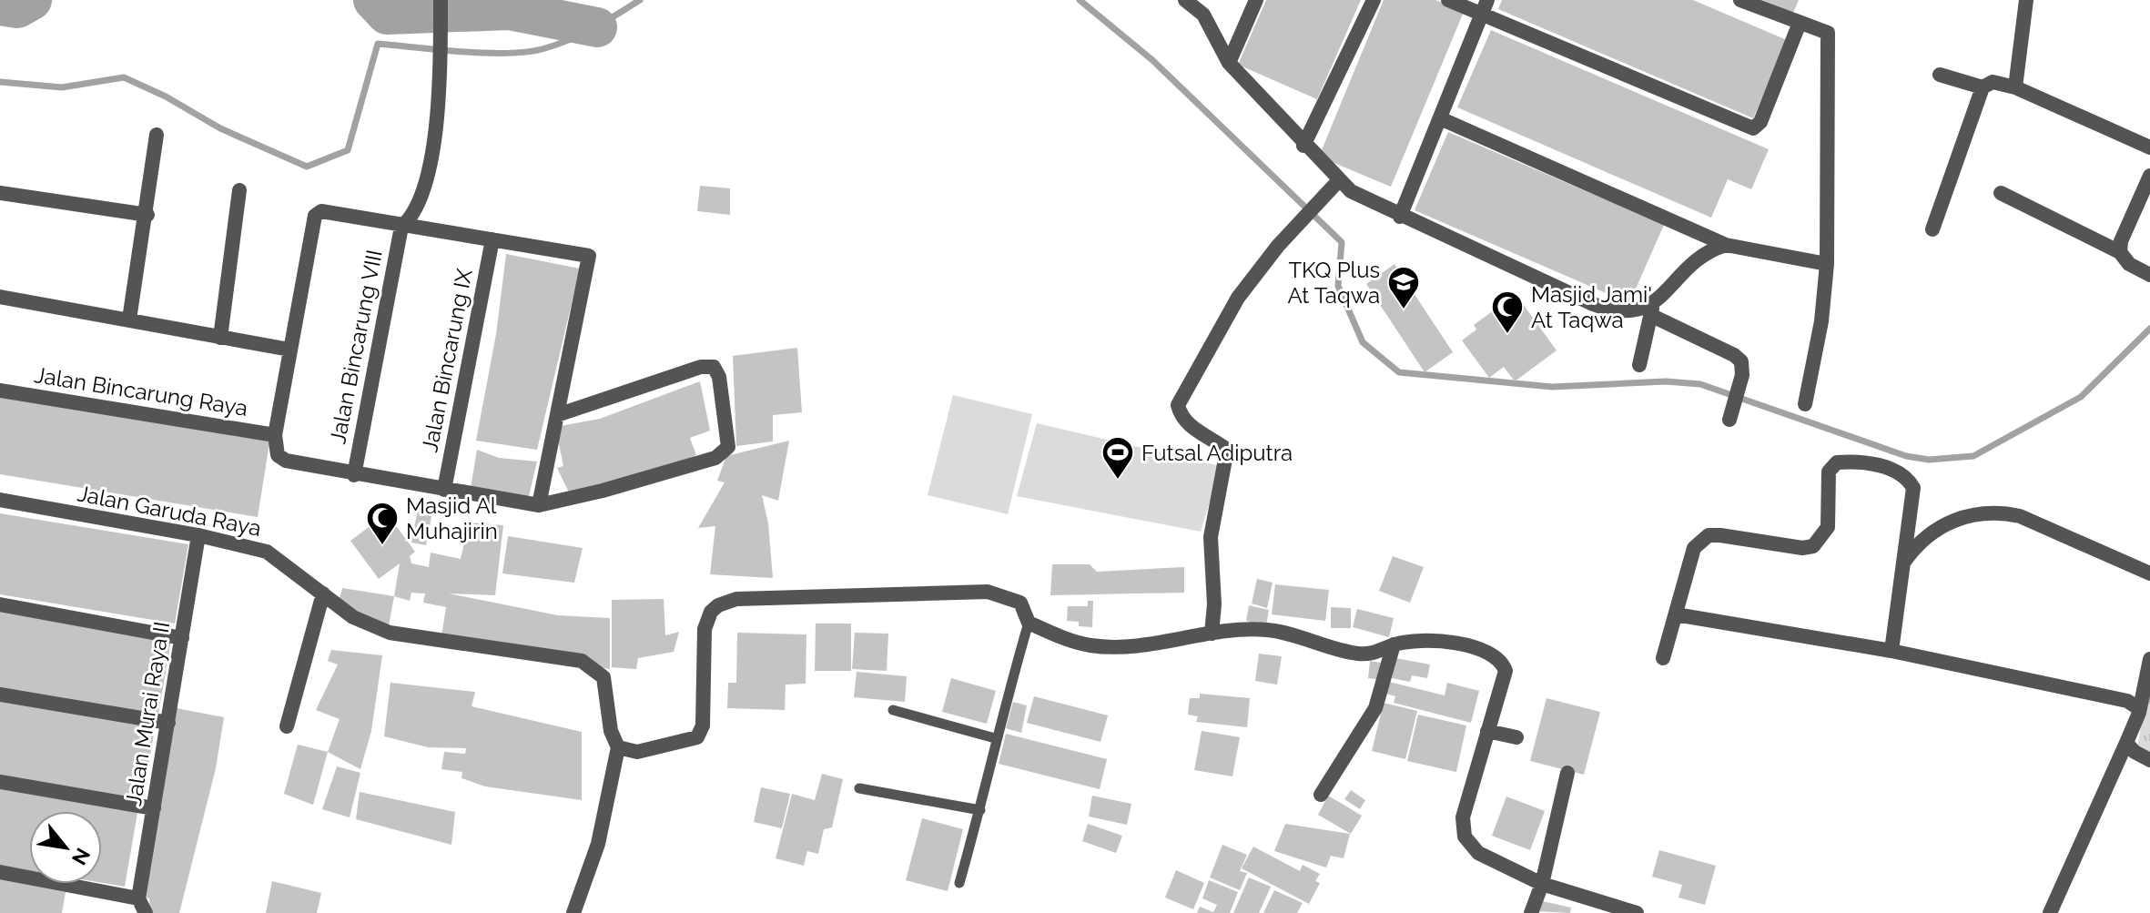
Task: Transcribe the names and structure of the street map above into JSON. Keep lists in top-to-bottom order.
{
  "streets": {
    "street": [
      "Jalan Bincarung VIII",
      "Jalan Bincarung IX",
      "Jalan Bincarung Raya",
      "Jalan Garuda Raya",
      "Jalan Murai Raya II"
    ]
  },
  "crossings": [
    ["Jalan Garuda Raya", "Jalan Murai Raya II"]
  ],
  "places": {
    "school or university": ["TKQ Plus At Taqwa"],
    "mosque": ["Masjid Jami' At Taqwa", "Masjid Al Muhajirin"],
    "sports": ["Futsal Adiputra"]
  },
  "north": "bottom right"
}
